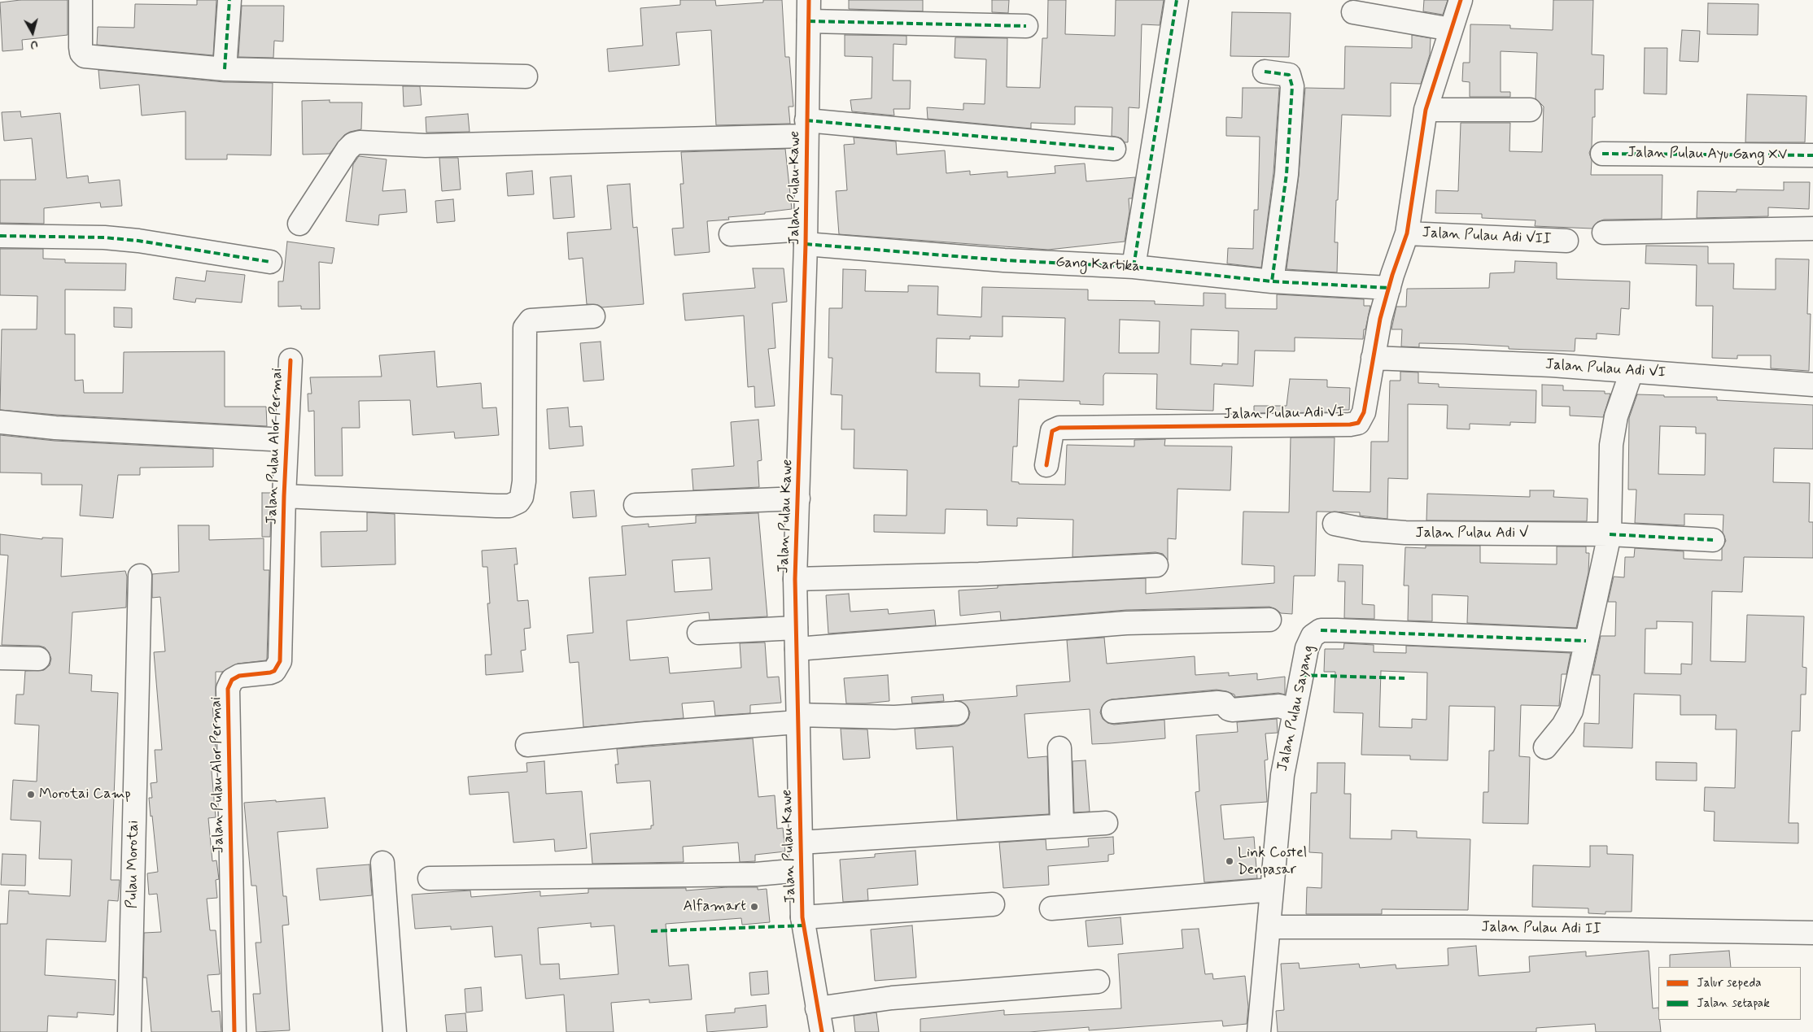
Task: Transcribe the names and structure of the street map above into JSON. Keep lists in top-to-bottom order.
{
  "streets": {
    "street": [
      "Jalan Pulau Ayu Gang XV",
      "Jalan Pulau Kawe",
      "Jalan Pulau Adi VII",
      "Gang Kartika",
      "Jalan Pulau Adi VI",
      "Jalan Pulau Alor Permai",
      "Jalan Pulau Adi V",
      "Jalan Pulau Sayang",
      "Pulau Morotai",
      "Jalan Pulau Adi II"
    ]
  },
  "crossings": [
    ["Jalan Pulau Kawe", "Gang Kartika"],
    ["Jalan Pulau Adi VII", "Jalan Pulau Adi VI"],
    ["Gang Kartika", "Jalan Pulau Adi VI"],
    ["Jalan Pulau Sayang", "Jalan Pulau Adi II"]
  ],
  "places": ["Morotai Camp", "Link Costel Denpasar", "Alfamart"],
  "legend": ["Jalur sepeda", "Jalan setapak"],
  "north": "bottom"
}
